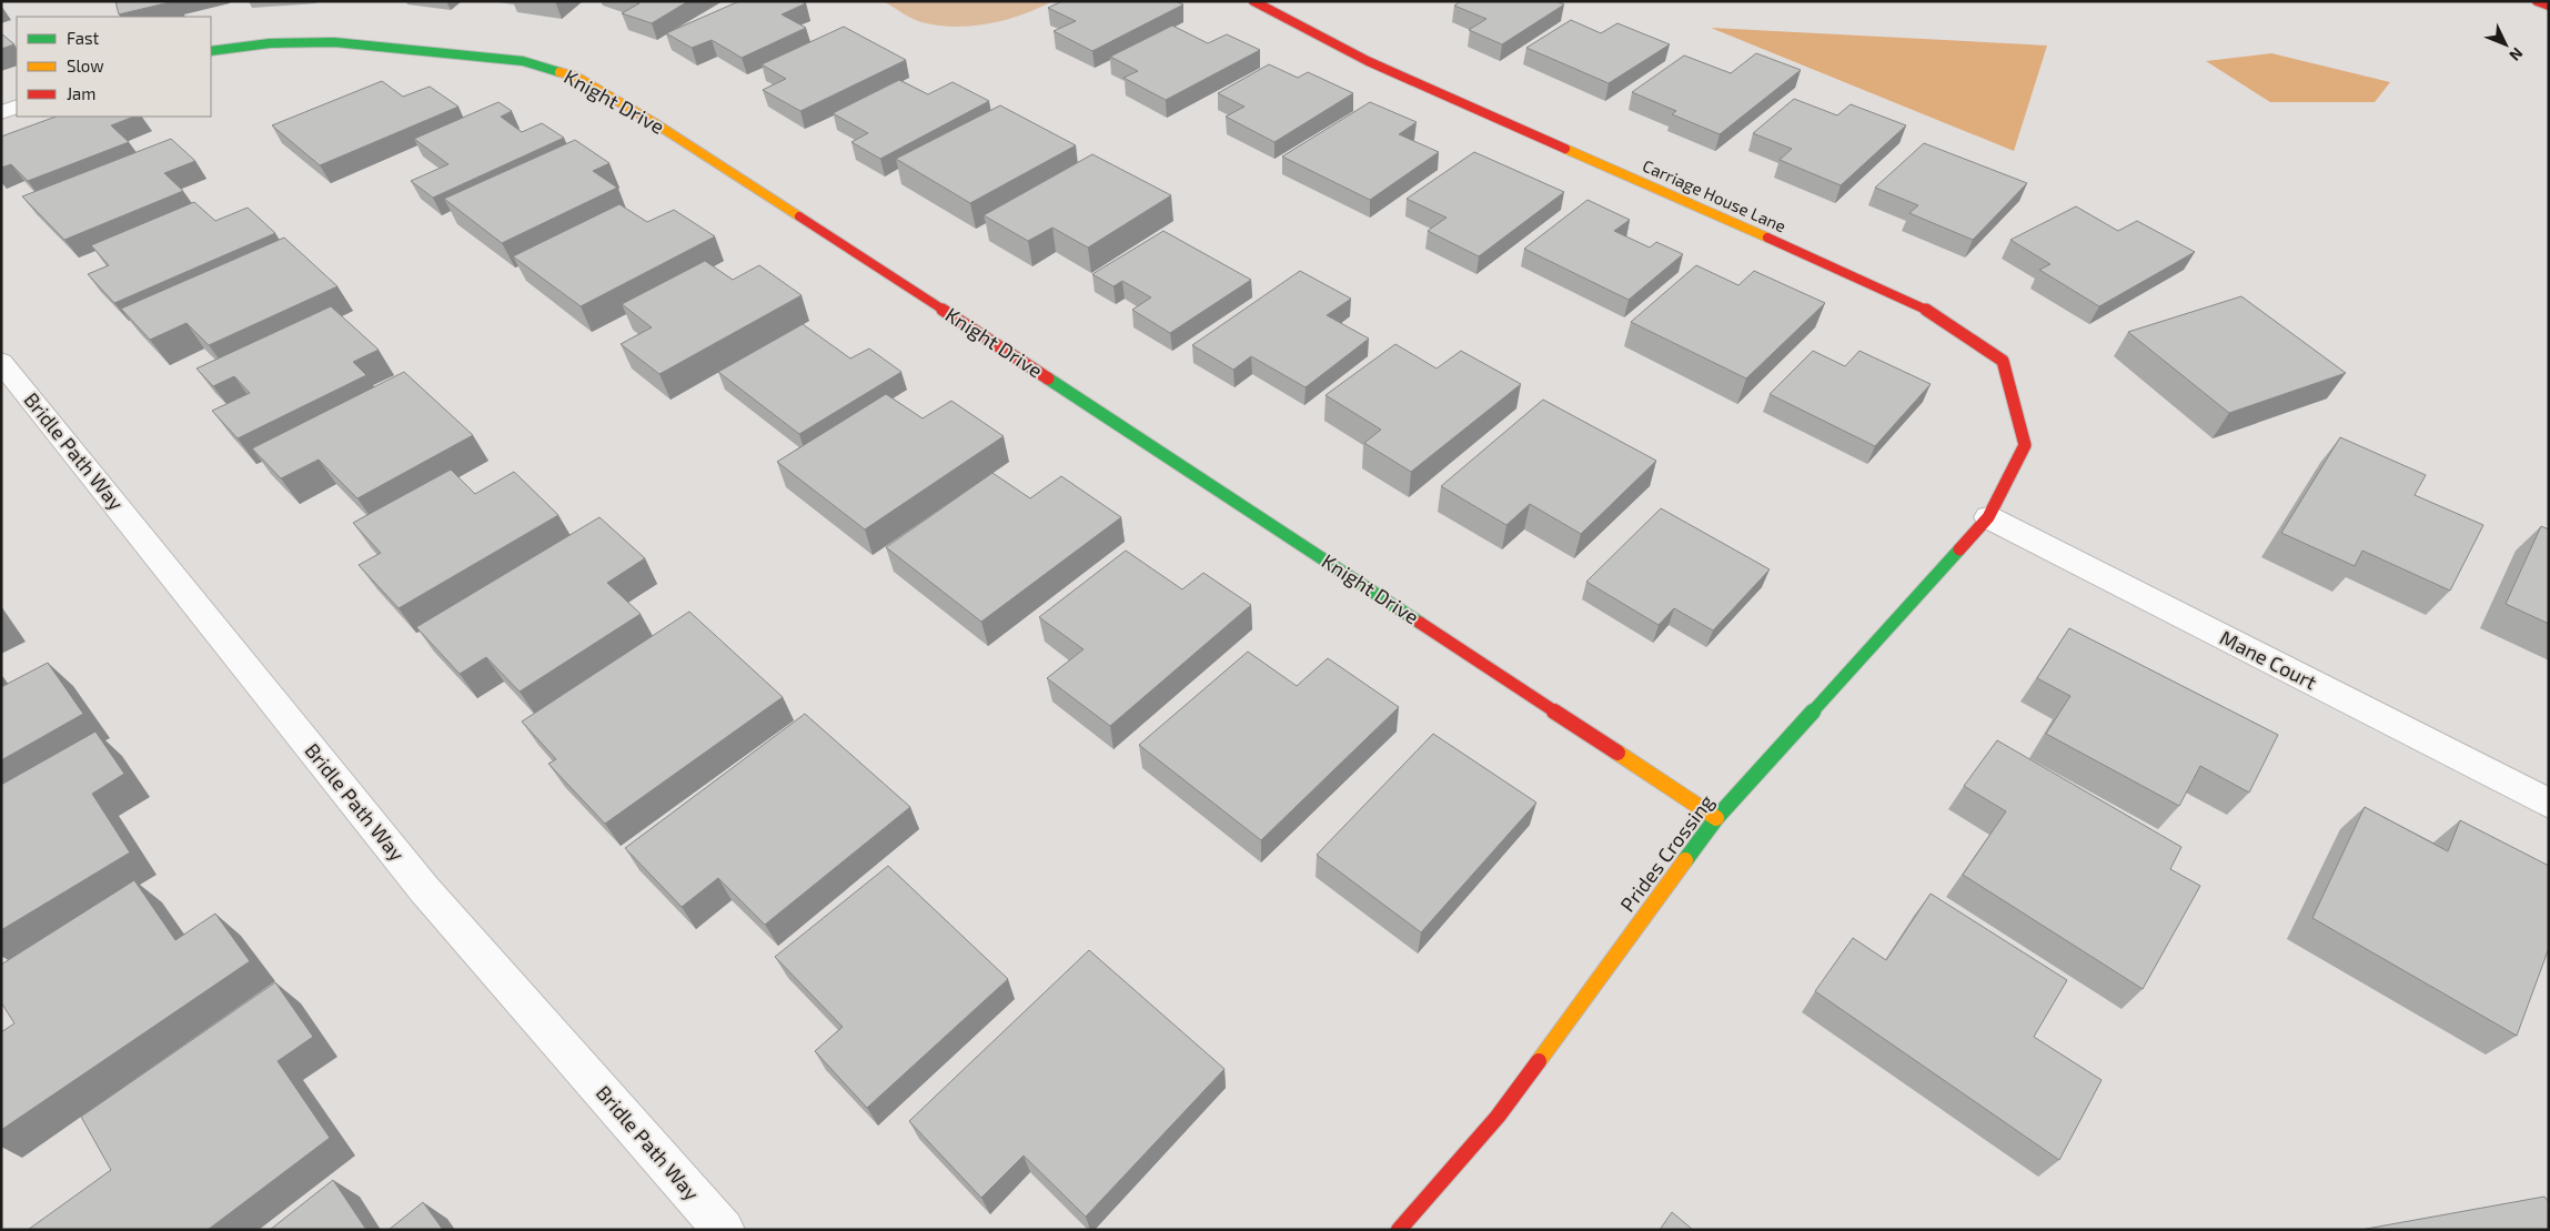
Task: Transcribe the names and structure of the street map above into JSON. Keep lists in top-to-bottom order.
{
  "streets": {
    "street": [
      "Knight Drive",
      "Carriage House Lane",
      "Bridle Path Way",
      "Mane Court",
      "Prides Crossing"
    ]
  },
  "crossings": [
    ["Knight Drive", "Prides Crossing"],
    ["Carriage House Lane", "Mane Court"],
    ["Carriage House Lane", "Prides Crossing"],
    ["Mane Court", "Prides Crossing"]
  ],
  "legend": ["Fast", "Slow", "Jam"],
  "north": "bottom right"
}
